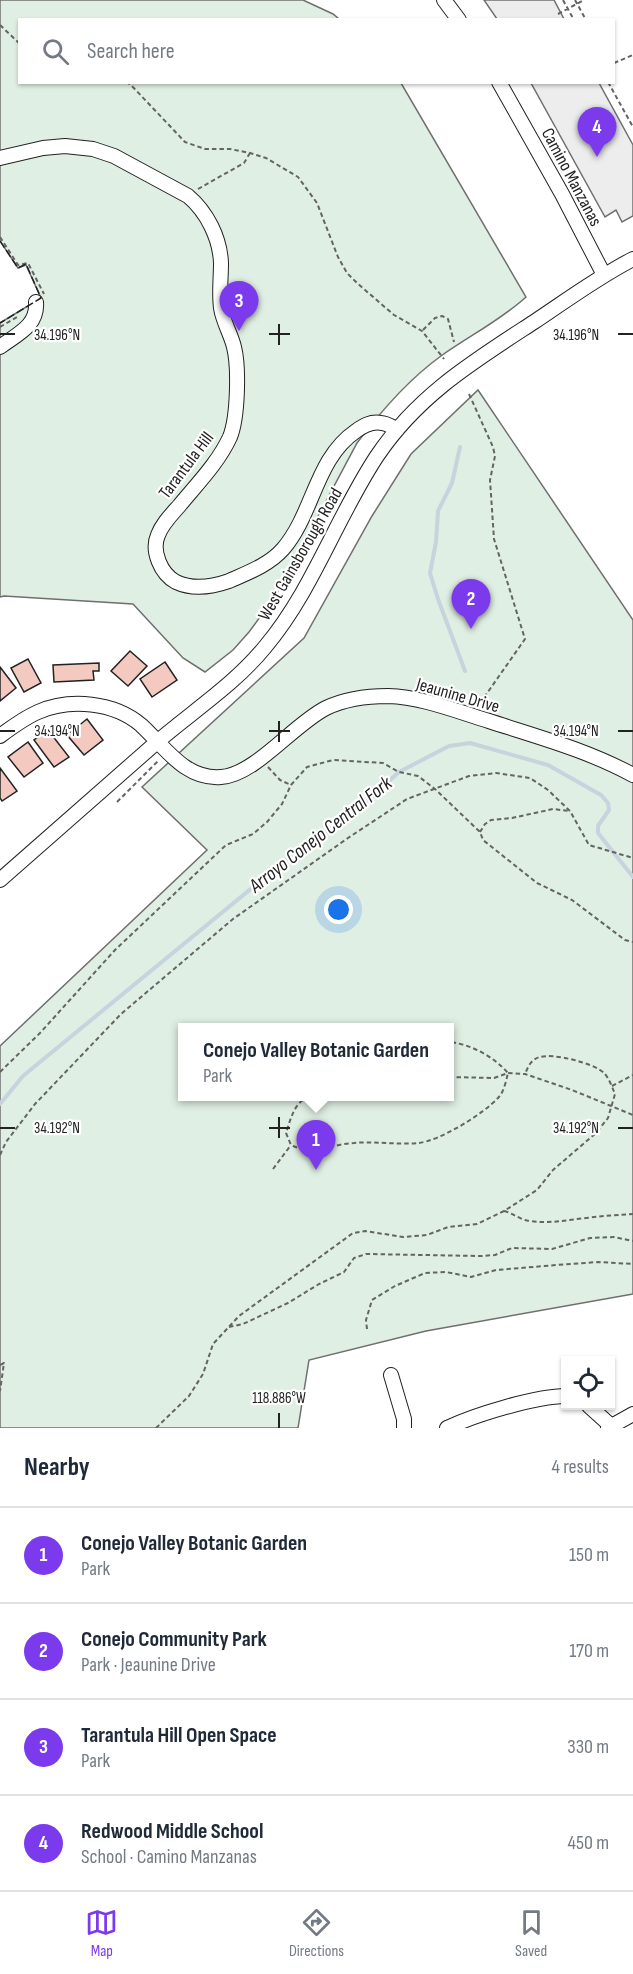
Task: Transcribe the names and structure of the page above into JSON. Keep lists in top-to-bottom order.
{
  "streets": {
    "street": [
      "Camino Manzanas",
      "Tarantula Hill",
      "West Gainsborough Road",
      "Jeaunine Drive"
    ]
  },
  "crossings": [
    ["Camino Manzanas", "West Gainsborough Road"],
    ["Tarantula Hill", "West Gainsborough Road"],
    ["West Gainsborough Road", "Jeaunine Drive"]
  ],
  "water": ["Arroyo Conejo Central Fork"],
  "page": {
    "search": "Search here",
    "pins": [
      "4",
      "3",
      "2",
      "1"
    ],
    "popup": ["Conejo Valley Botanic Garden", "Park"],
    "heading": ["Nearby", "4 results"],
    "list": [
      {
        "mark": "1",
        "name": "Conejo Valley Botanic Garden",
        "note": "Park",
        "value": "150 m"
      },
      {
        "mark": "2",
        "name": "Conejo Community Park",
        "note": "Park · Jeaunine Drive",
        "value": "170 m"
      },
      {
        "mark": "3",
        "name": "Tarantula Hill Open Space",
        "note": "Park",
        "value": "330 m"
      },
      {
        "mark": "4",
        "name": "Redwood Middle School",
        "note": "School · Camino Manzanas",
        "value": "450 m"
      }
    ],
    "nav": ["Map", "Directions", "Saved"]
  },
  "coordinates": [
    "34.196°N",
    "34.194°N",
    "34.192°N",
    "118.886°W"
  ]
}
